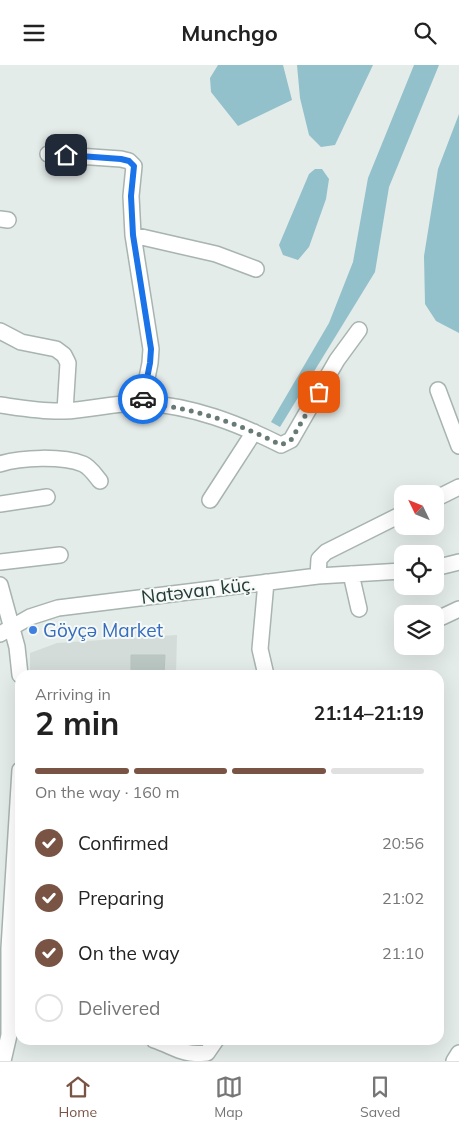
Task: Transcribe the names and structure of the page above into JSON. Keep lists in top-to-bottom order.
{
  "streets": {
    "street": ["Natəvan küç."]
  },
  "places": ["Göyçə Market"],
  "north": "top left",
  "page": {
    "header": "Munchgo",
    "heading": ["2 min", "Arriving in", "21:14–21:19"],
    "bar": "On the way · 160 m",
    "list": [
      ["Confirmed", "20:56"],
      ["Preparing", "21:02"],
      ["On the way", "21:10"],
      "Delivered"
    ],
    "tabs": ["Home", "Map", "Saved"]
  }
}
